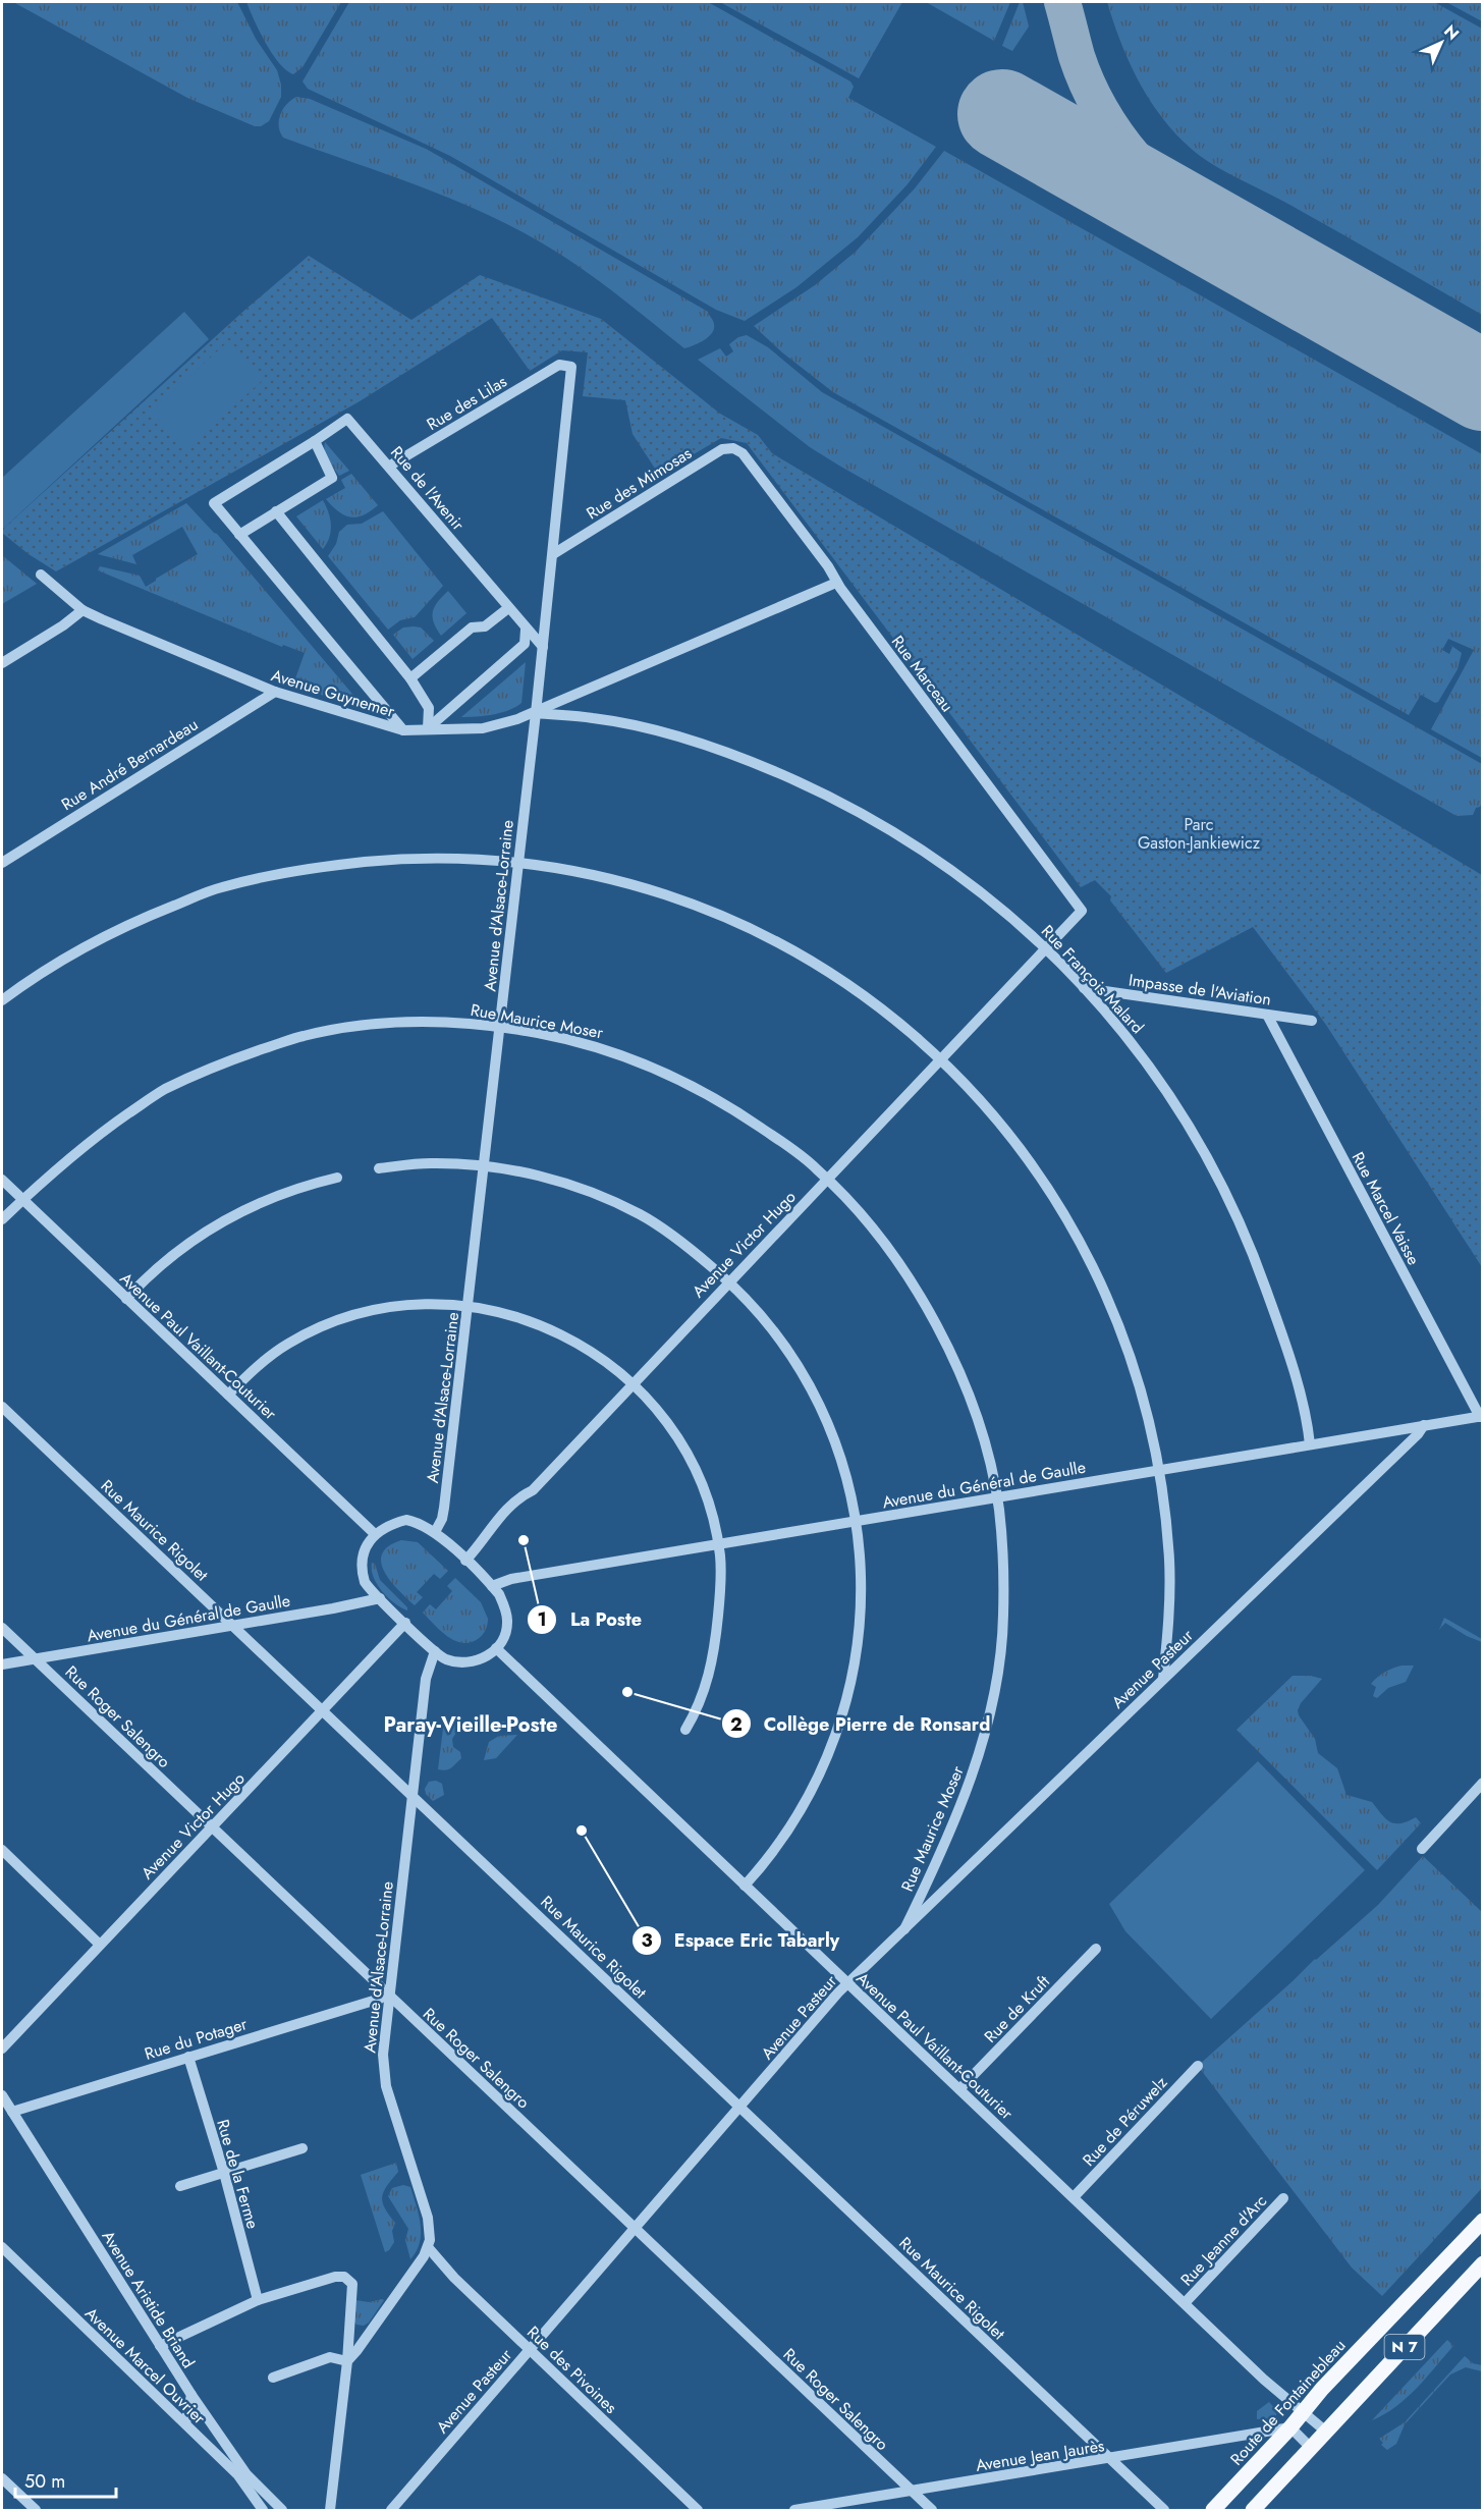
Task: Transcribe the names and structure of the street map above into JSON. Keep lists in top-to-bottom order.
{
  "streets": {
    "main road": ["N 7", "Route de Fontainebleau"],
    "street": [
      "Rue des Lilas",
      "Rue des Mimosas",
      "Rue de l'Avenir",
      "Rue Marceau",
      "Avenue Guynemer",
      "Rue André Bernardeau",
      "Avenue d'Alsace-Lorraine",
      "Rue François Malard",
      "Impasse de l'Aviation",
      "Rue Maurice Moser",
      "Rue Marcel Vaisse",
      "Avenue Victor Hugo",
      "Avenue Paul Vaillant-Couturier",
      "Avenue du Général de Gaulle",
      "Rue Maurice Rigolet",
      "Avenue Pasteur",
      "Rue Roger Salengro",
      "Rue de Kruft",
      "Rue du Potager",
      "Rue de Péruwelz",
      "Rue de la Ferme",
      "Rue Jeanne d'Arc",
      "Avenue Aristide Briand",
      "Avenue Marcel Ouvrier",
      "Rue des Pivoines",
      "Avenue Jean Jaurès"
    ]
  },
  "crossings": [
    ["Rue des Lilas", "Rue de l'Avenir"],
    ["Rue des Lilas", "Avenue d'Alsace-Lorraine"],
    ["Rue des Mimosas", "Rue Marceau"],
    ["Rue des Mimosas", "Avenue d'Alsace-Lorraine"],
    ["Rue de l'Avenir", "Avenue Guynemer"],
    ["Rue de l'Avenir", "Avenue d'Alsace-Lorraine"],
    ["Rue Marceau", "Avenue Guynemer"],
    ["Rue Marceau", "Avenue Victor Hugo"],
    ["Avenue Guynemer", "Rue André Bernardeau"],
    ["Avenue Guynemer", "Avenue d'Alsace-Lorraine"],
    ["Avenue Guynemer", "Rue François Malard"],
    ["Avenue d'Alsace-Lorraine", "Rue François Malard"],
    ["Avenue d'Alsace-Lorraine", "Rue Maurice Moser"],
    ["Avenue d'Alsace-Lorraine", "Rue Maurice Rigolet"],
    ["Avenue d'Alsace-Lorraine", "Rue Roger Salengro"],
    ["Avenue d'Alsace-Lorraine", "Rue du Potager"],
    ["Avenue d'Alsace-Lorraine", "Rue des Pivoines"],
    ["Rue François Malard", "Impasse de l'Aviation"],
    ["Rue François Malard", "Avenue Victor Hugo"],
    ["Rue François Malard", "Avenue du Général de Gaulle"],
    ["Impasse de l'Aviation", "Rue Marcel Vaisse"],
    ["Rue Maurice Moser", "Avenue Victor Hugo"],
    ["Rue Maurice Moser", "Avenue Paul Vaillant-Couturier"],
    ["Rue Maurice Moser", "Avenue du Général de Gaulle"],
    ["Rue Maurice Moser", "Avenue Pasteur"],
    ["Rue Marcel Vaisse", "Avenue du Général de Gaulle"],
    ["Avenue Victor Hugo", "Rue Maurice Rigolet"],
    ["Avenue Victor Hugo", "Rue Roger Salengro"],
    ["Avenue Paul Vaillant-Couturier", "Avenue Pasteur"],
    ["Avenue Paul Vaillant-Couturier", "Rue de Kruft"],
    ["Avenue Paul Vaillant-Couturier", "Rue de Péruwelz"],
    ["Avenue Paul Vaillant-Couturier", "Rue Jeanne d'Arc"],
    ["Avenue Paul Vaillant-Couturier", "N 7"],
    ["Avenue Paul Vaillant-Couturier", "Route de Fontainebleau"],
    ["Avenue du Général de Gaulle", "Rue Maurice Rigolet"],
    ["Avenue du Général de Gaulle", "Avenue Pasteur"],
    ["Avenue du Général de Gaulle", "Rue Roger Salengro"],
    ["Rue Maurice Rigolet", "Avenue Pasteur"],
    ["Rue Maurice Rigolet", "Avenue Jean Jaurès"],
    ["Avenue Pasteur", "Rue Roger Salengro"],
    ["Avenue Pasteur", "Rue des Pivoines"],
    ["Rue Roger Salengro", "Rue du Potager"],
    ["Rue Roger Salengro", "Avenue Jean Jaurès"],
    ["Rue du Potager", "Rue de la Ferme"],
    ["Rue du Potager", "Avenue Aristide Briand"],
    ["Route de Fontainebleau", "Avenue Jean Jaurès"]
  ],
  "districts": ["Paray-Vieille-Poste"],
  "parks": ["Parc Gaston-Jankiewicz"],
  "places": ["La Poste", "Collège Pierre de Ronsard", "Espace Eric Tabarly"],
  "scale_bar": "50 m",
  "north": "top right"
}
